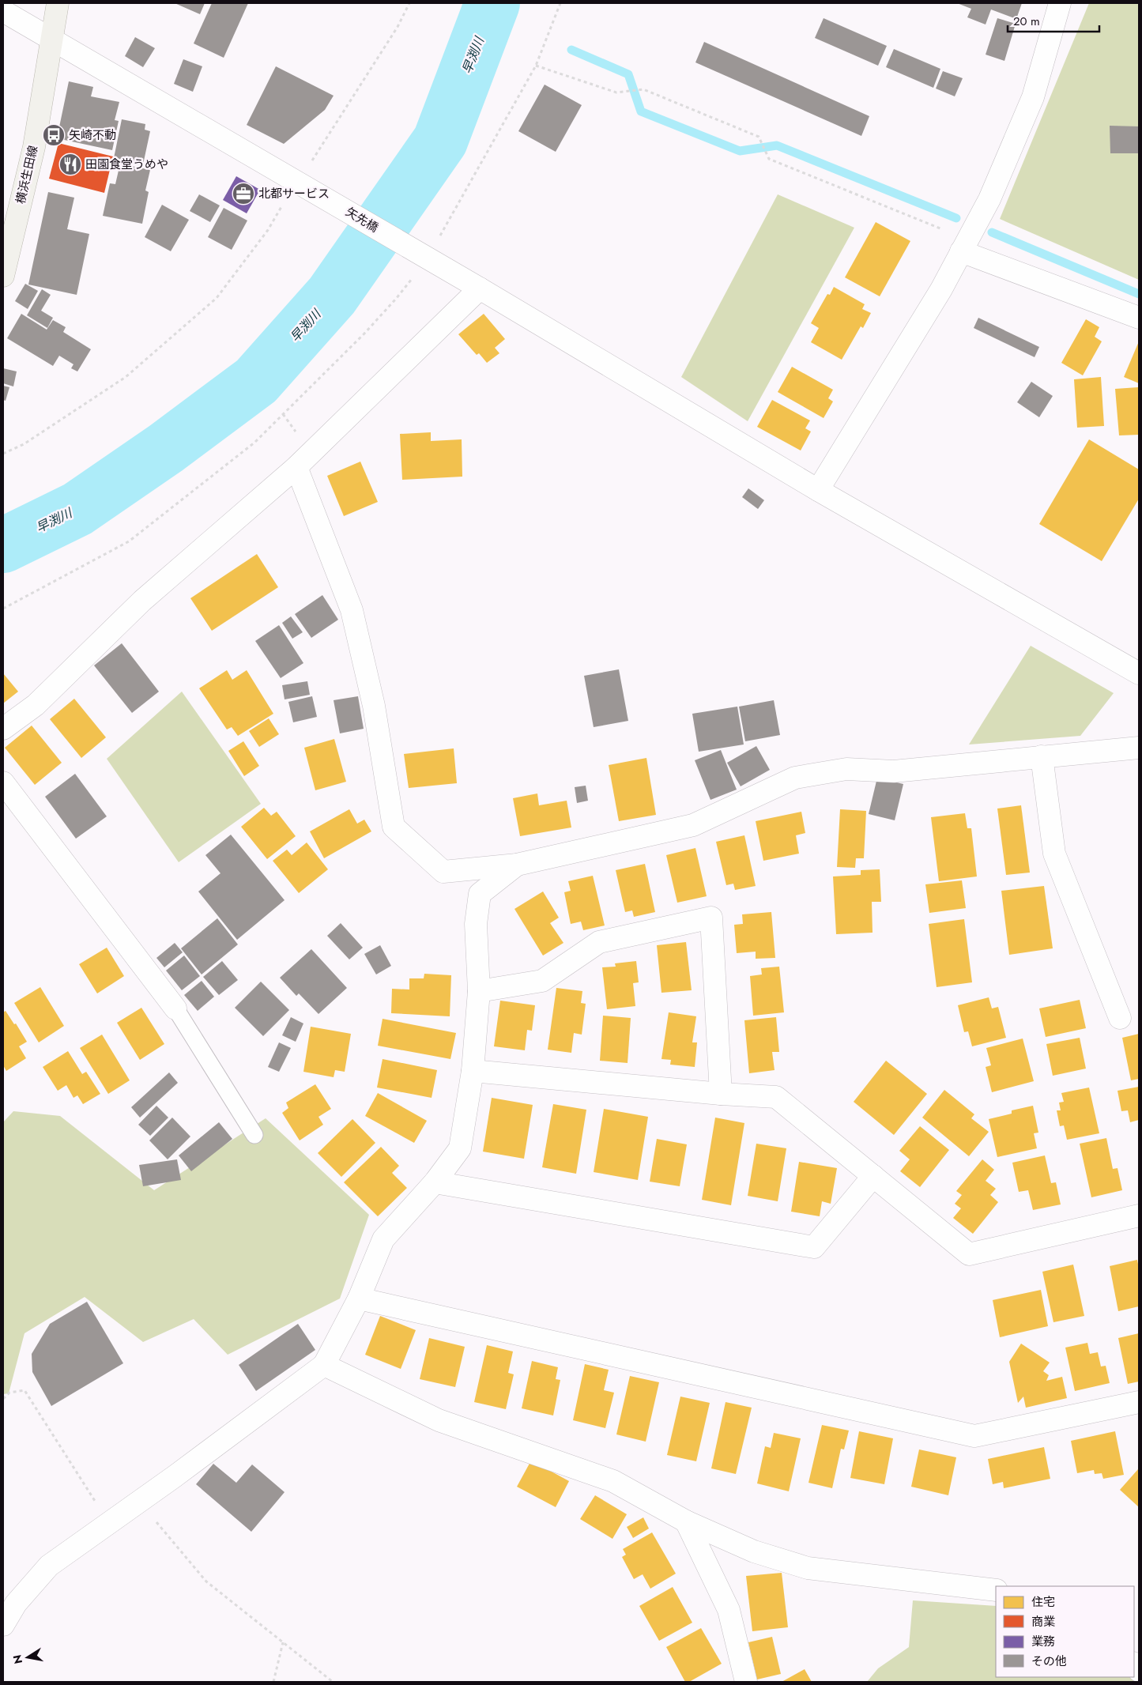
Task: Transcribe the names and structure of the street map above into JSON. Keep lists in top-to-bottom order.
{
  "streets": {
    "main road": ["横浜生田線"],
    "street": ["矢先橋"]
  },
  "crossings": [
    ["横浜生田線", "矢先橋"]
  ],
  "water": ["早渕川"],
  "places": {
    "bus stop": ["矢崎不動"],
    "restaurant": ["田園食堂うめや"],
    "office": ["北都サービス"]
  },
  "legend": [
    "住宅",
    "商業",
    "業務",
    "その他"
  ],
  "scale_bar": "20 m",
  "north": "left"
}
